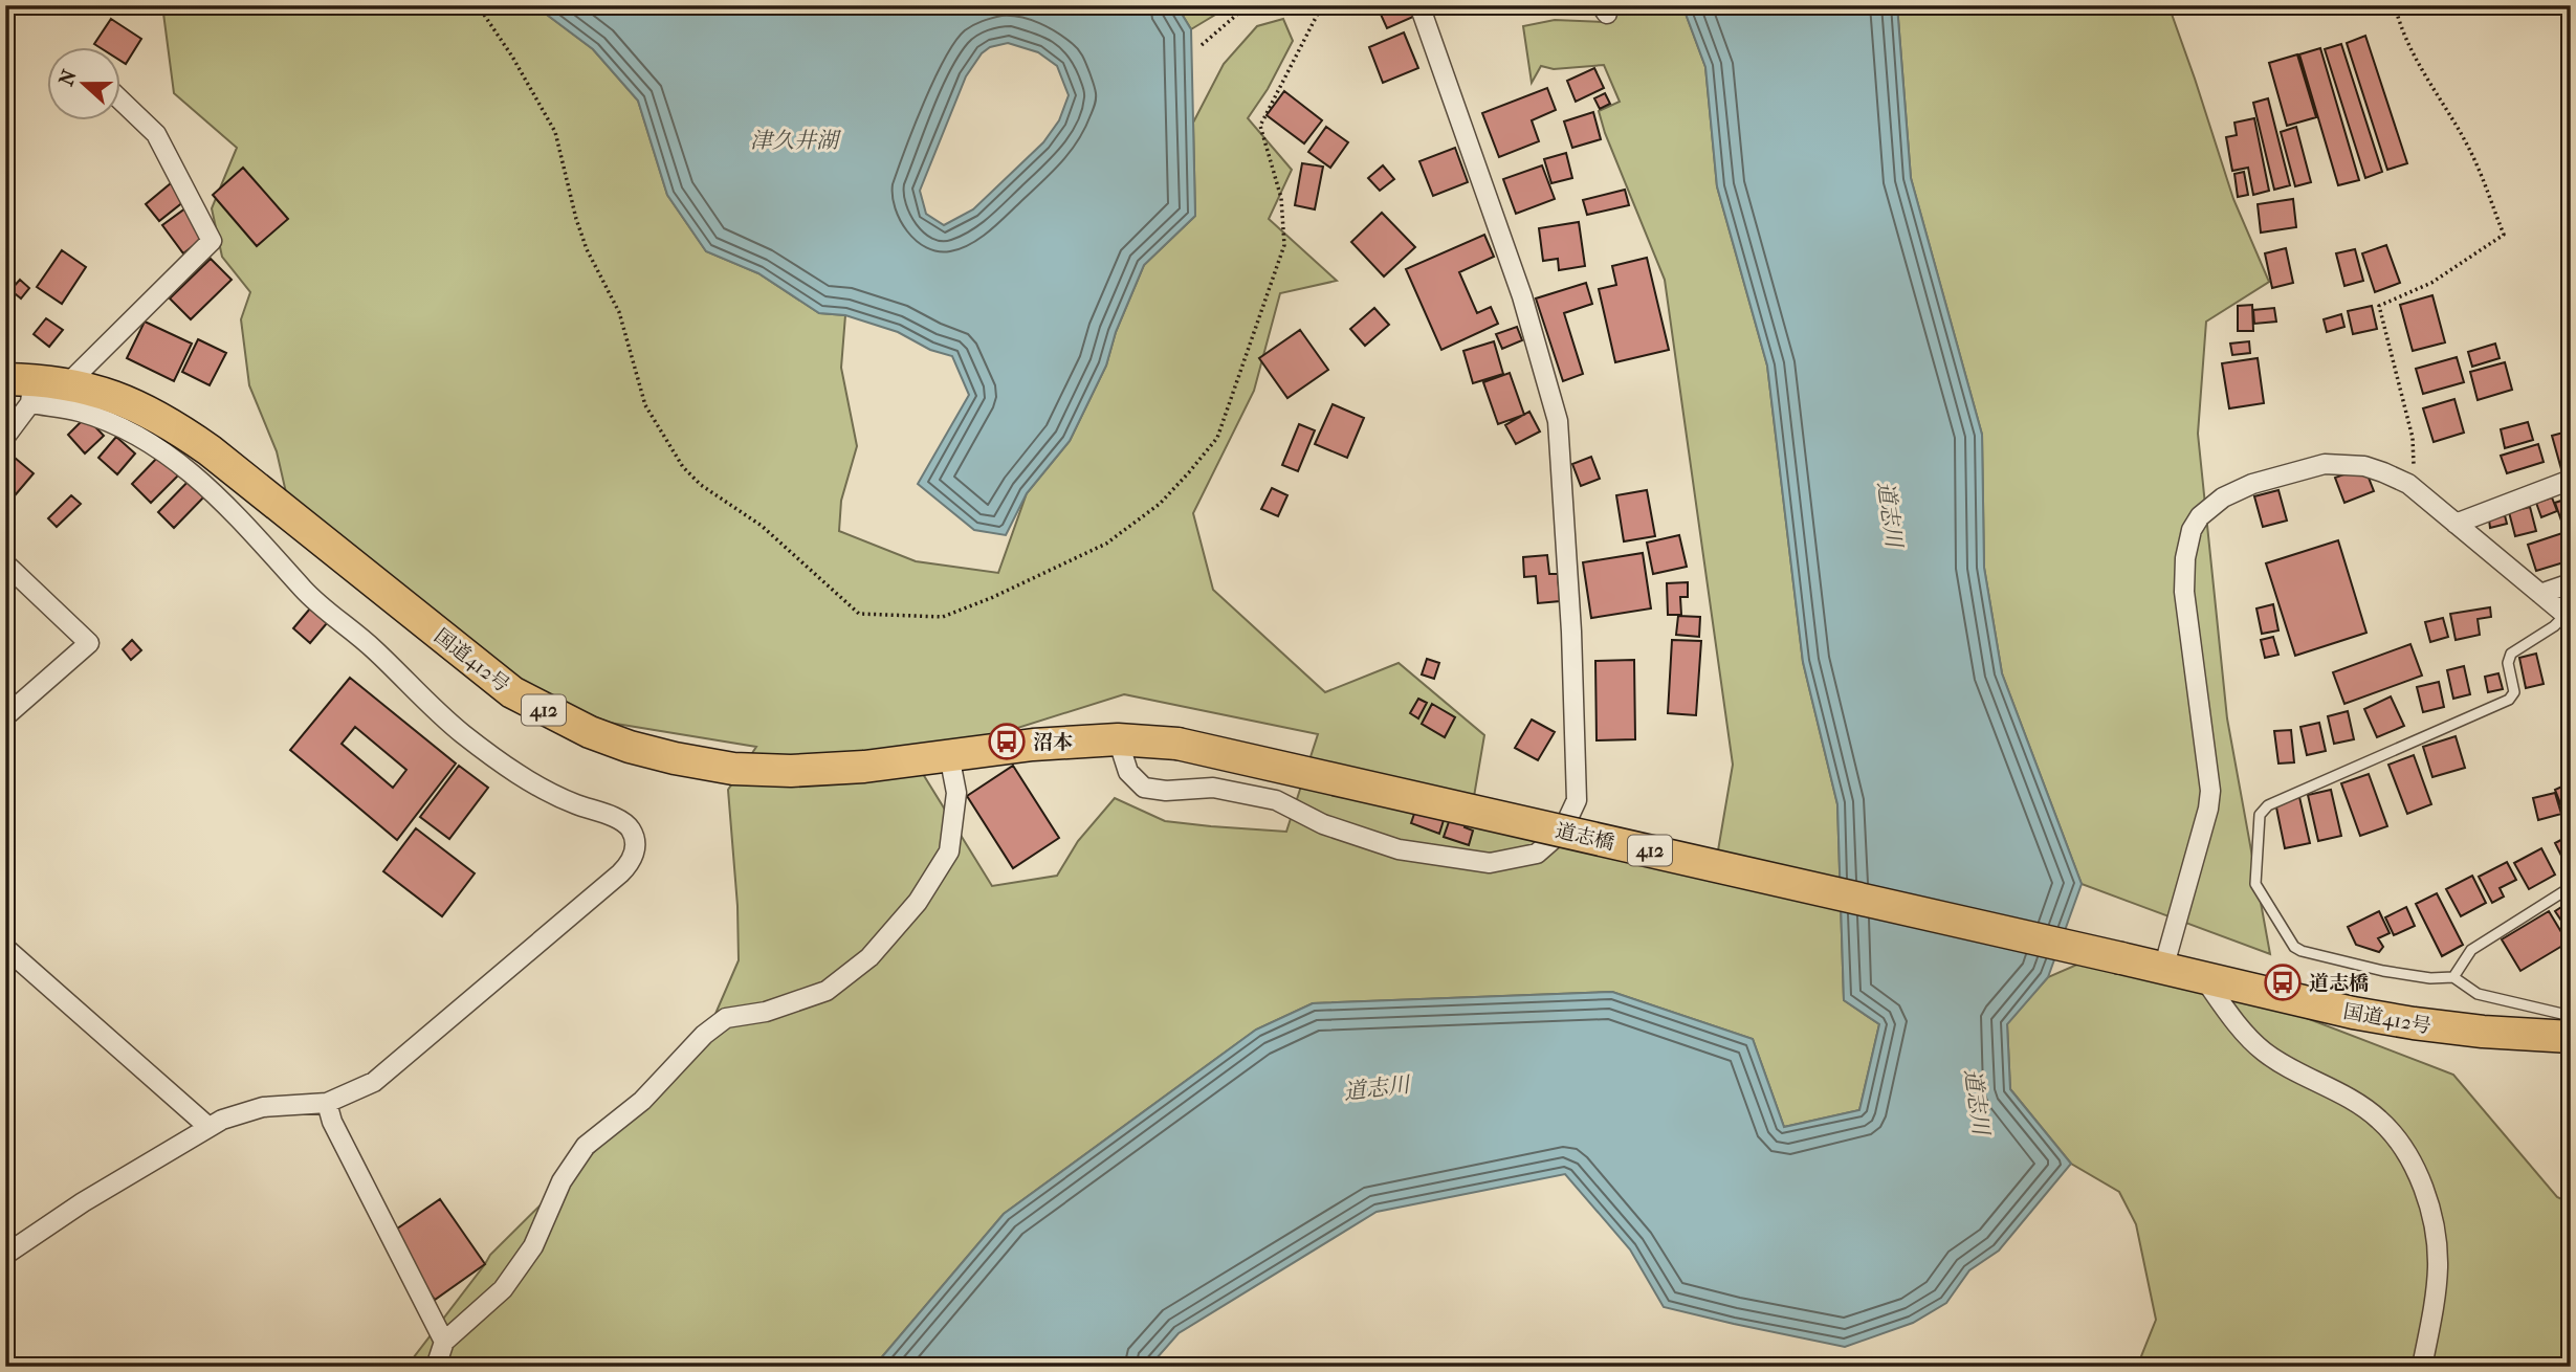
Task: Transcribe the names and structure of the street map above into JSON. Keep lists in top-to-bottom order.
{
  "streets": {
    "highway": ["国道412号", "412", "道志橋"]
  },
  "crossings": [
    ["国道412号", "道志橋"]
  ],
  "water": ["津久井湖", "道志川"],
  "places": {
    "bus stop": ["沼本", "道志橋"]
  },
  "north": "left"
}
